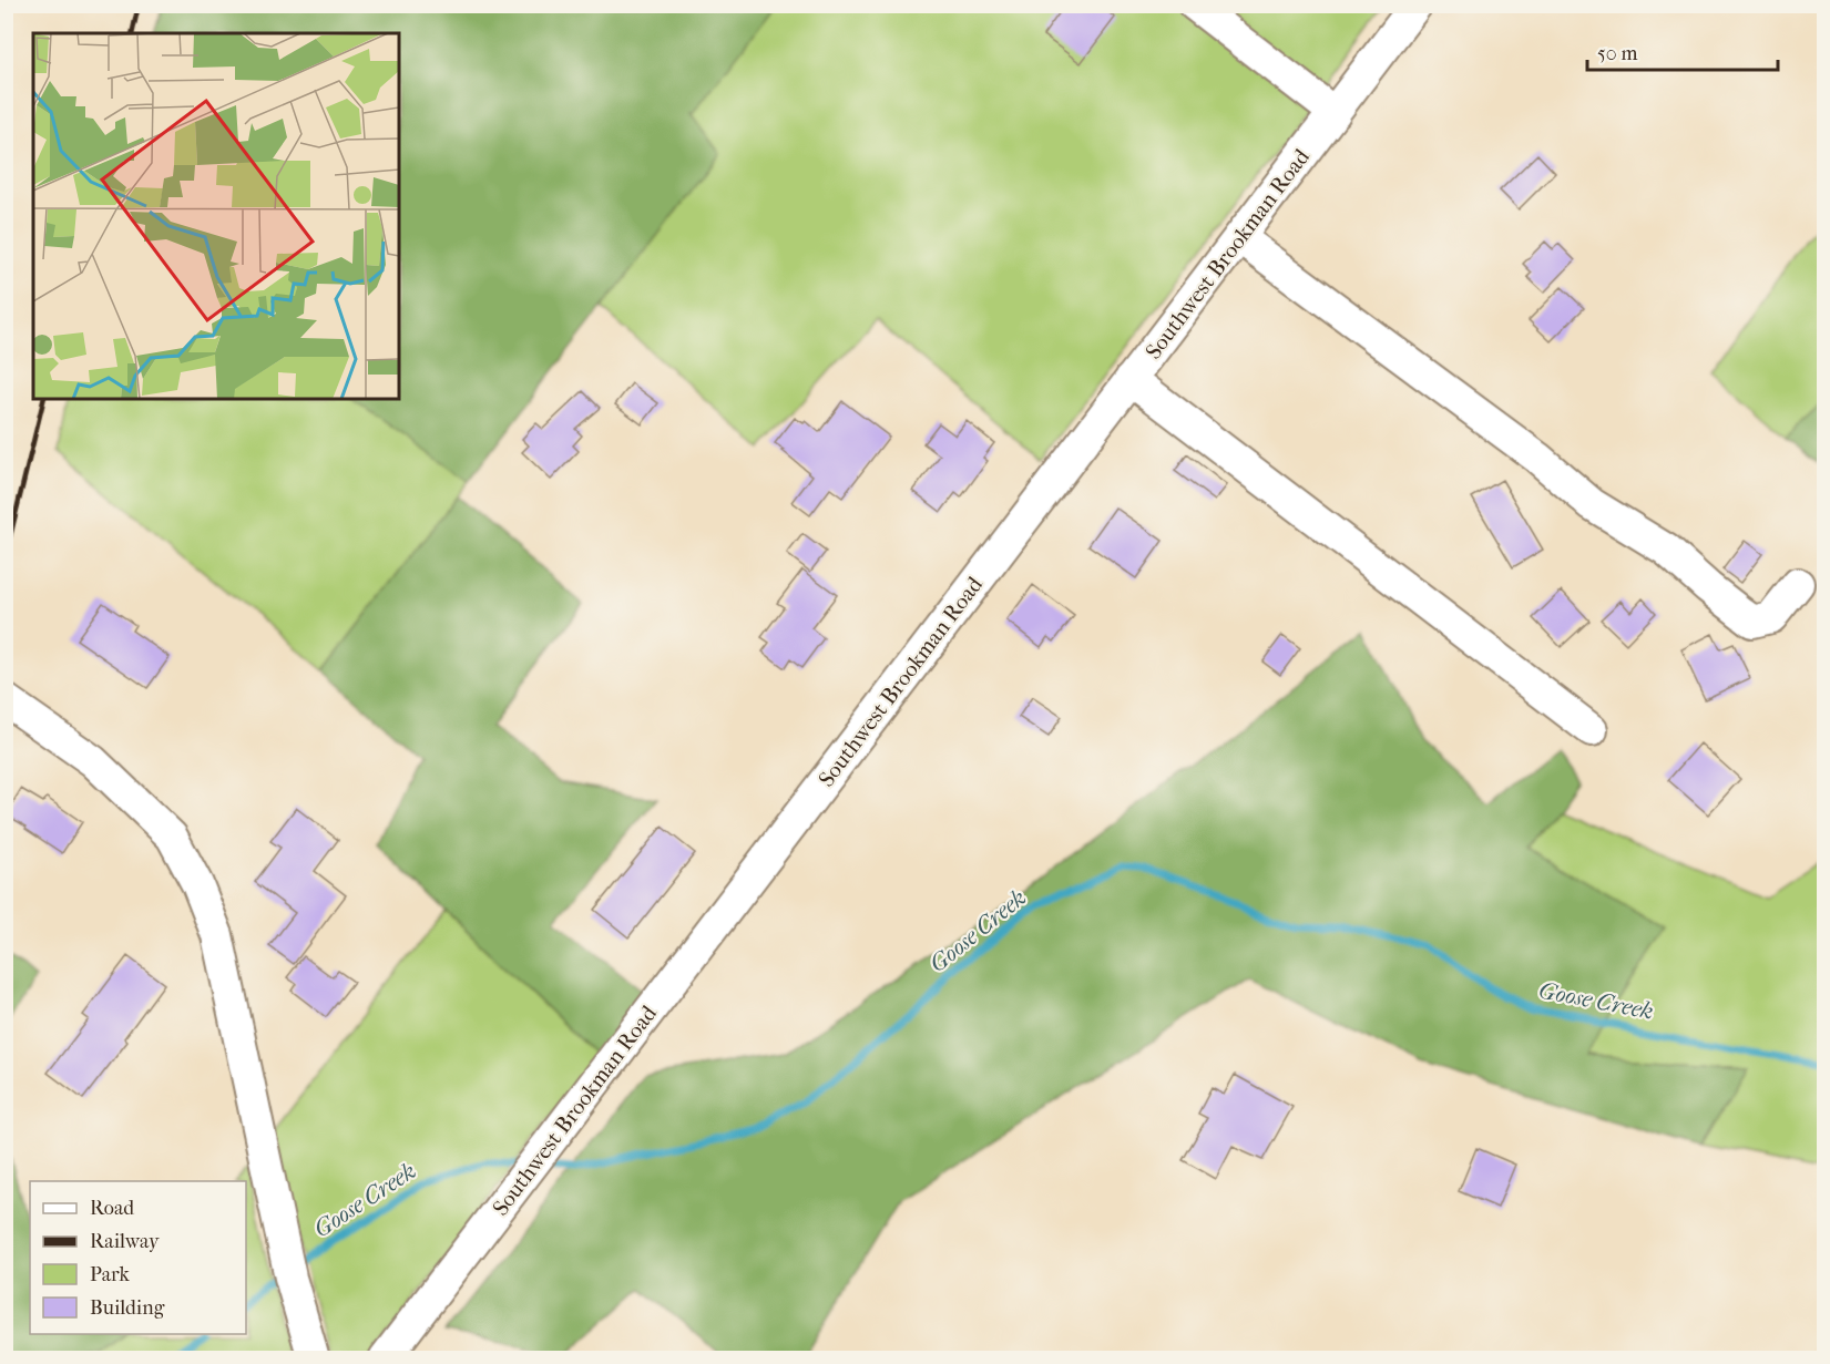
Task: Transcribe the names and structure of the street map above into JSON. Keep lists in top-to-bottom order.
{
  "streets": {
    "street": ["Southwest Brookman Road"]
  },
  "water": ["Goose Creek"],
  "legend": [
    "Road",
    "Railway",
    "Park",
    "Building"
  ],
  "scale_bar": "50 m"
}
